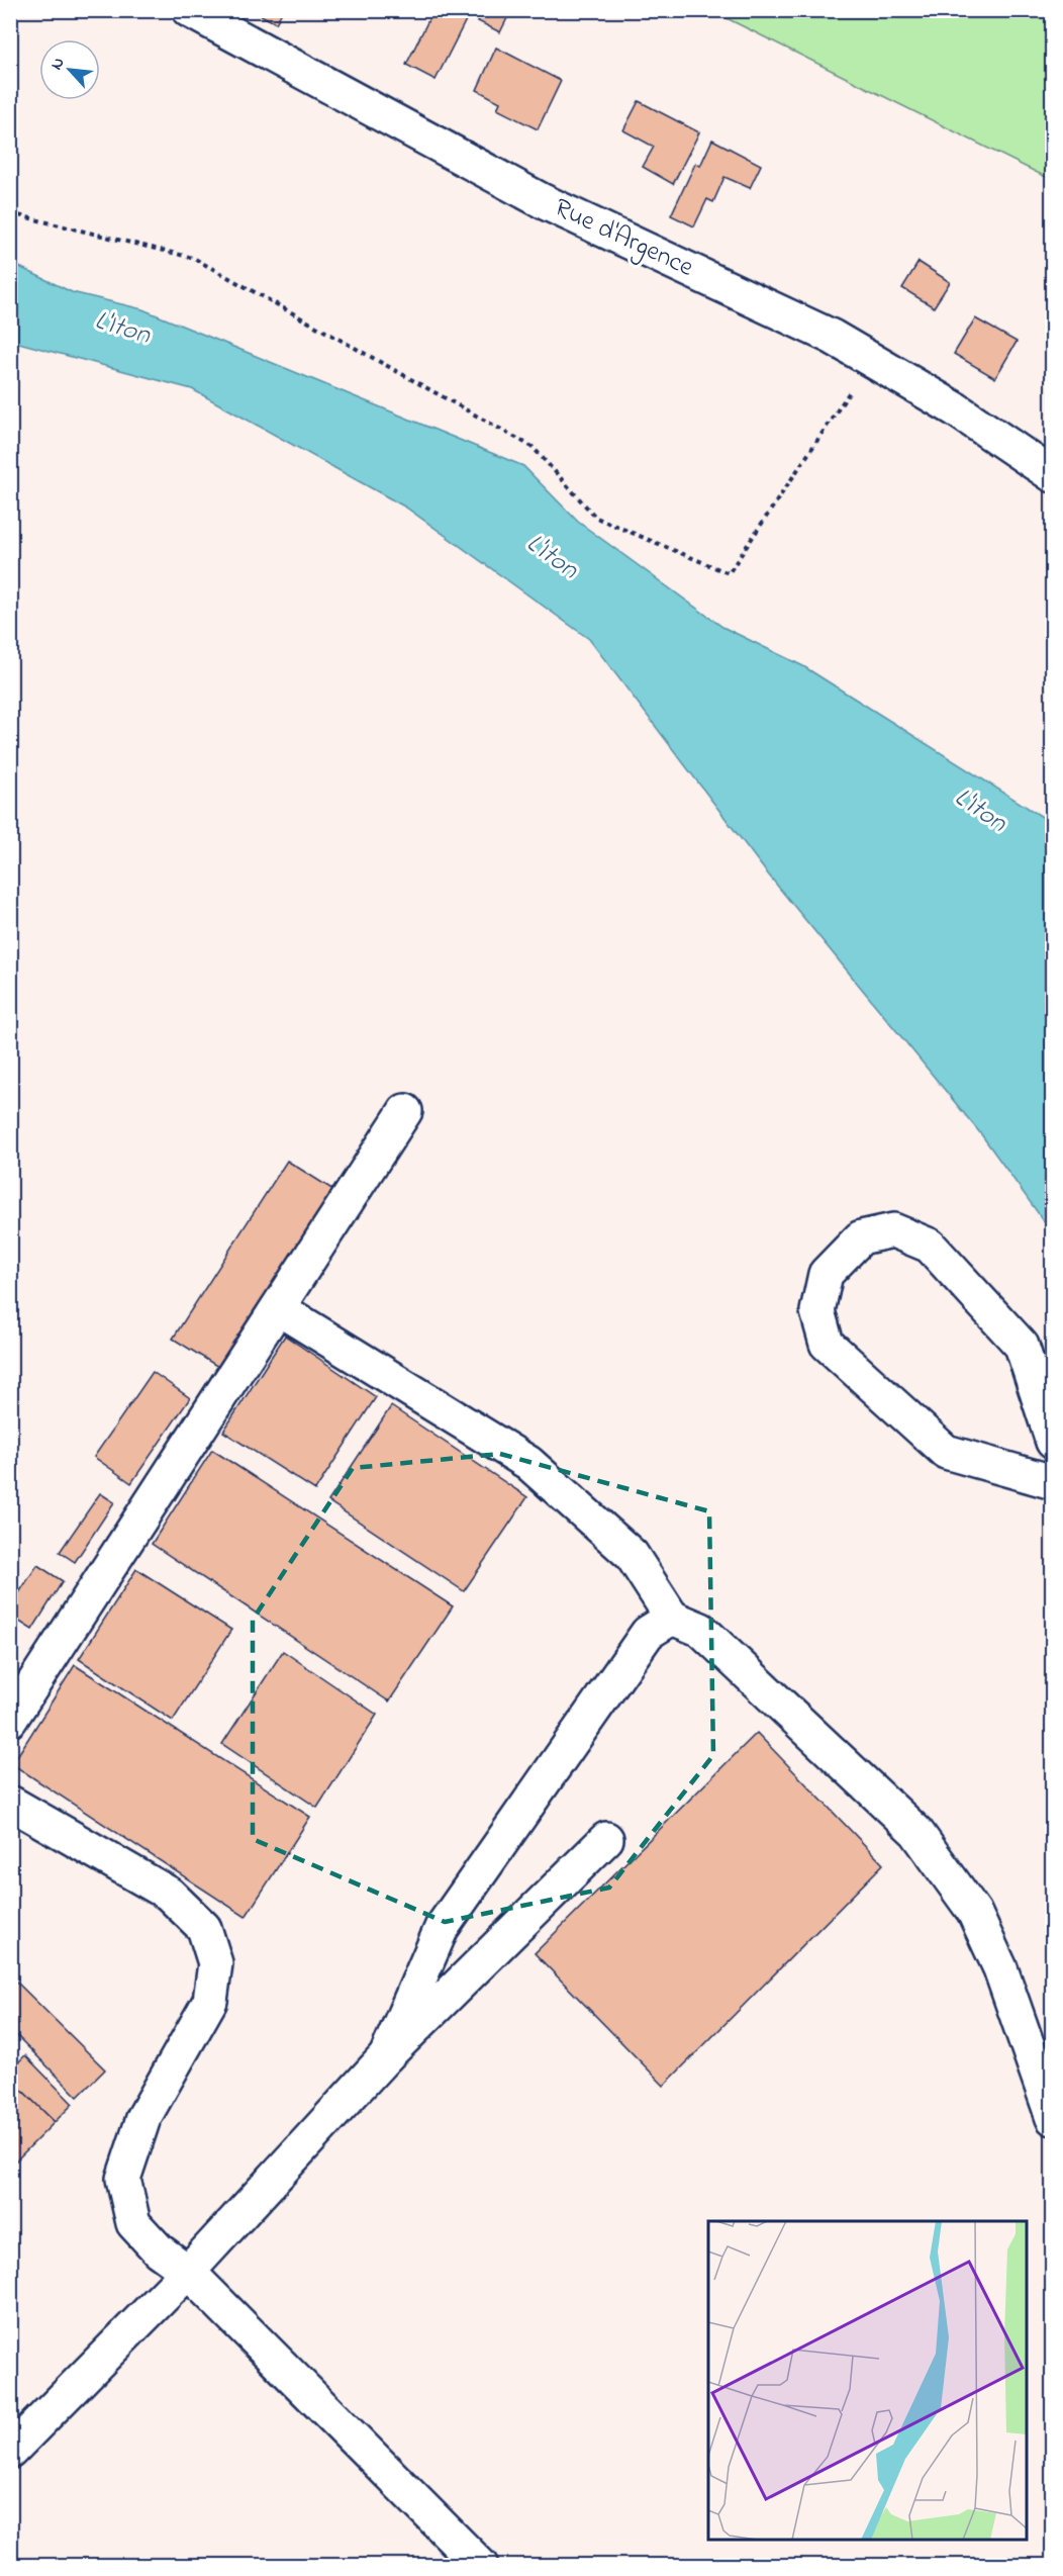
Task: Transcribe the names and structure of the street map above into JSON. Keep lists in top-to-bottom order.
{
  "streets": {
    "street": ["Rue d'Argence"]
  },
  "water": ["L'Iton"],
  "north": "top left"
}
